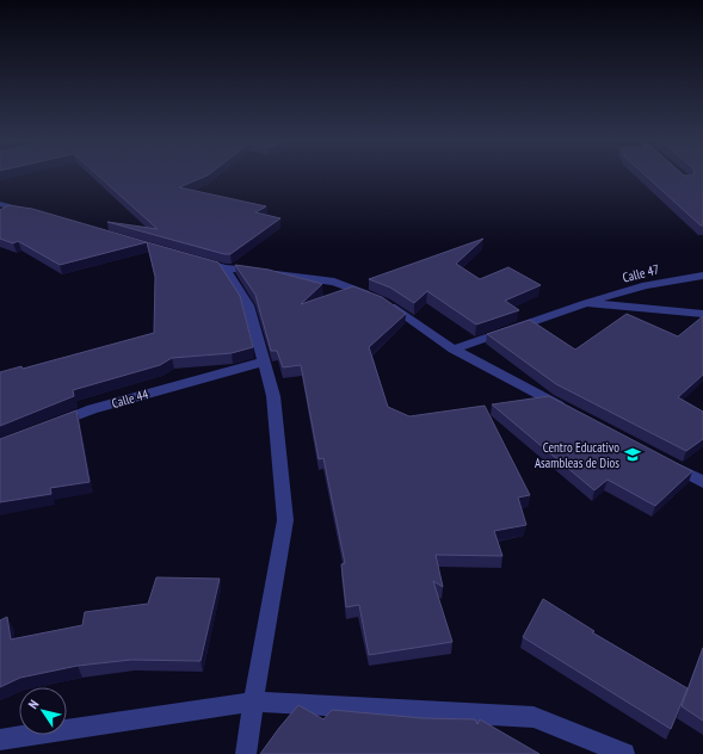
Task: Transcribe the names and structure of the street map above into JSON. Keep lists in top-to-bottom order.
{
  "streets": {
    "street": ["Calle 47", "Calle 44"]
  },
  "places": {
    "school or university": ["Centro Educativo Asambleas de Dios"]
  },
  "north": "top left"
}
